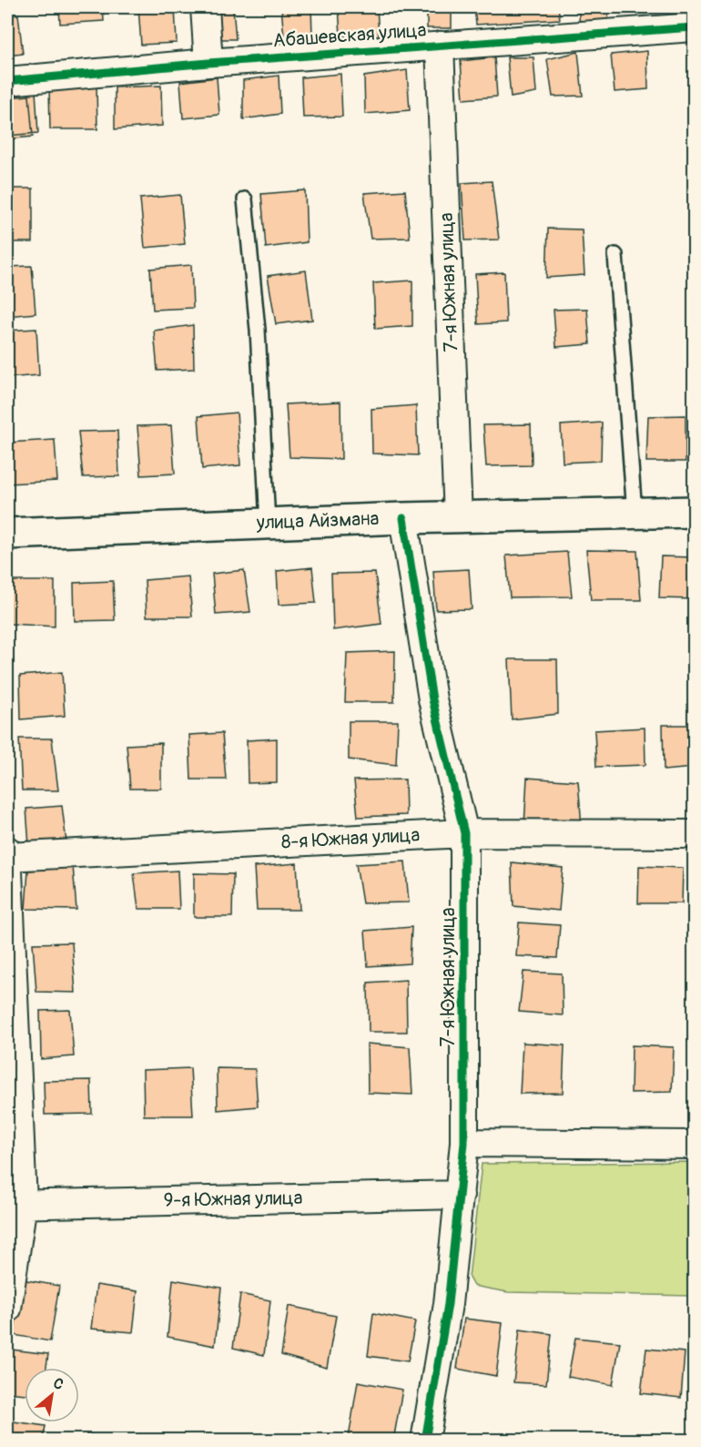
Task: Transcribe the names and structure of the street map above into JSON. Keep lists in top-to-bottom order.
{
  "streets": {
    "street": [
      "Абашевская улица",
      "7-я Южная улица",
      "улица Айзмана",
      "8-я Южная улица",
      "9-я Южная улица"
    ]
  },
  "crossings": [
    ["Абашевская улица", "7-я Южная улица"],
    ["7-я Южная улица", "улица Айзмана"],
    ["7-я Южная улица", "8-я Южная улица"],
    ["7-я Южная улица", "9-я Южная улица"]
  ],
  "north": "top right"
}
